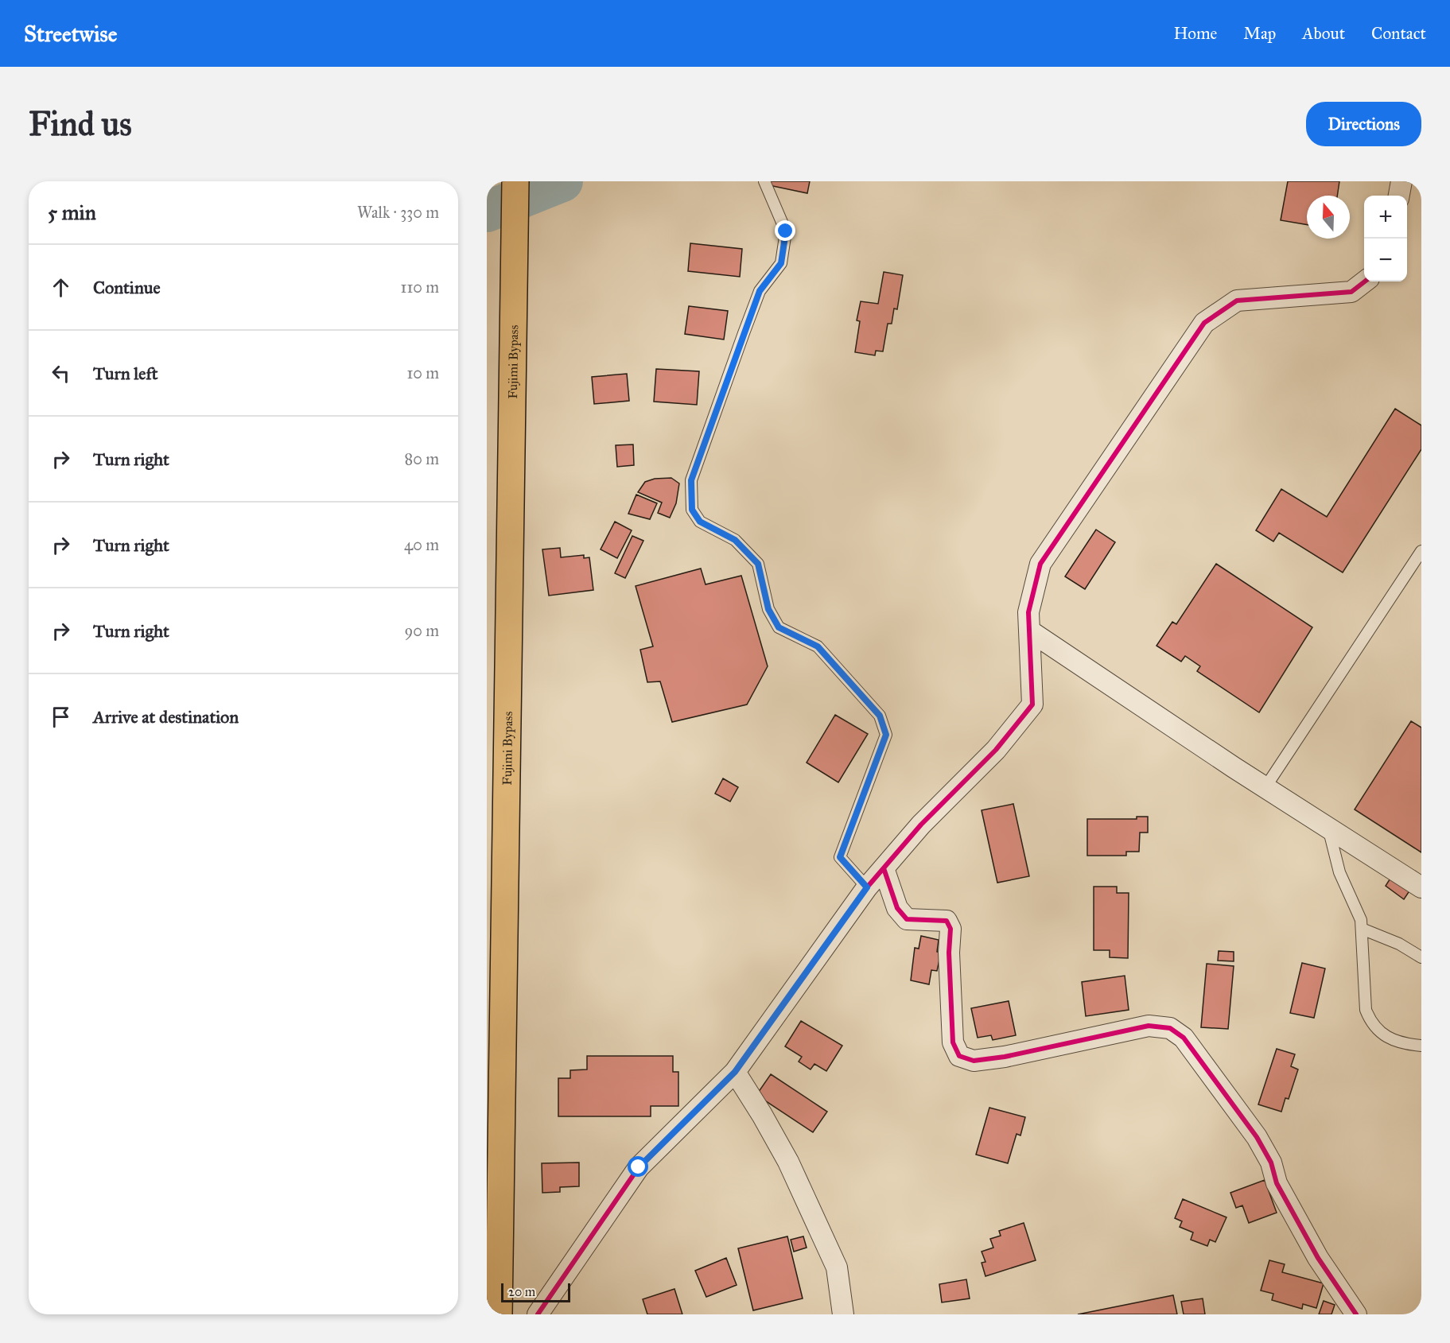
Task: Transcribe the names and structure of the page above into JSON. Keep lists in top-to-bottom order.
{
  "streets": {
    "highway": ["Fujimi Bypass"]
  },
  "scale_bar": "20 m",
  "north": "top",
  "page": {
    "header": "Streetwise",
    "nav": [
      "Home",
      "Map",
      "About",
      "Contact"
    ],
    "buttons": "Directions",
    "title": "Find us",
    "heading": ["5 min", "Walk · 330 m"],
    "map_buttons": ["+", "−"],
    "list": [
      ["Continue", "110 m"],
      ["Turn left", "10 m"],
      ["Turn right", "80 m"],
      ["Turn right", "40 m"],
      ["Turn right", "90 m"],
      "Arrive at destination"
    ],
    "scale": "20 m"
  }
}
